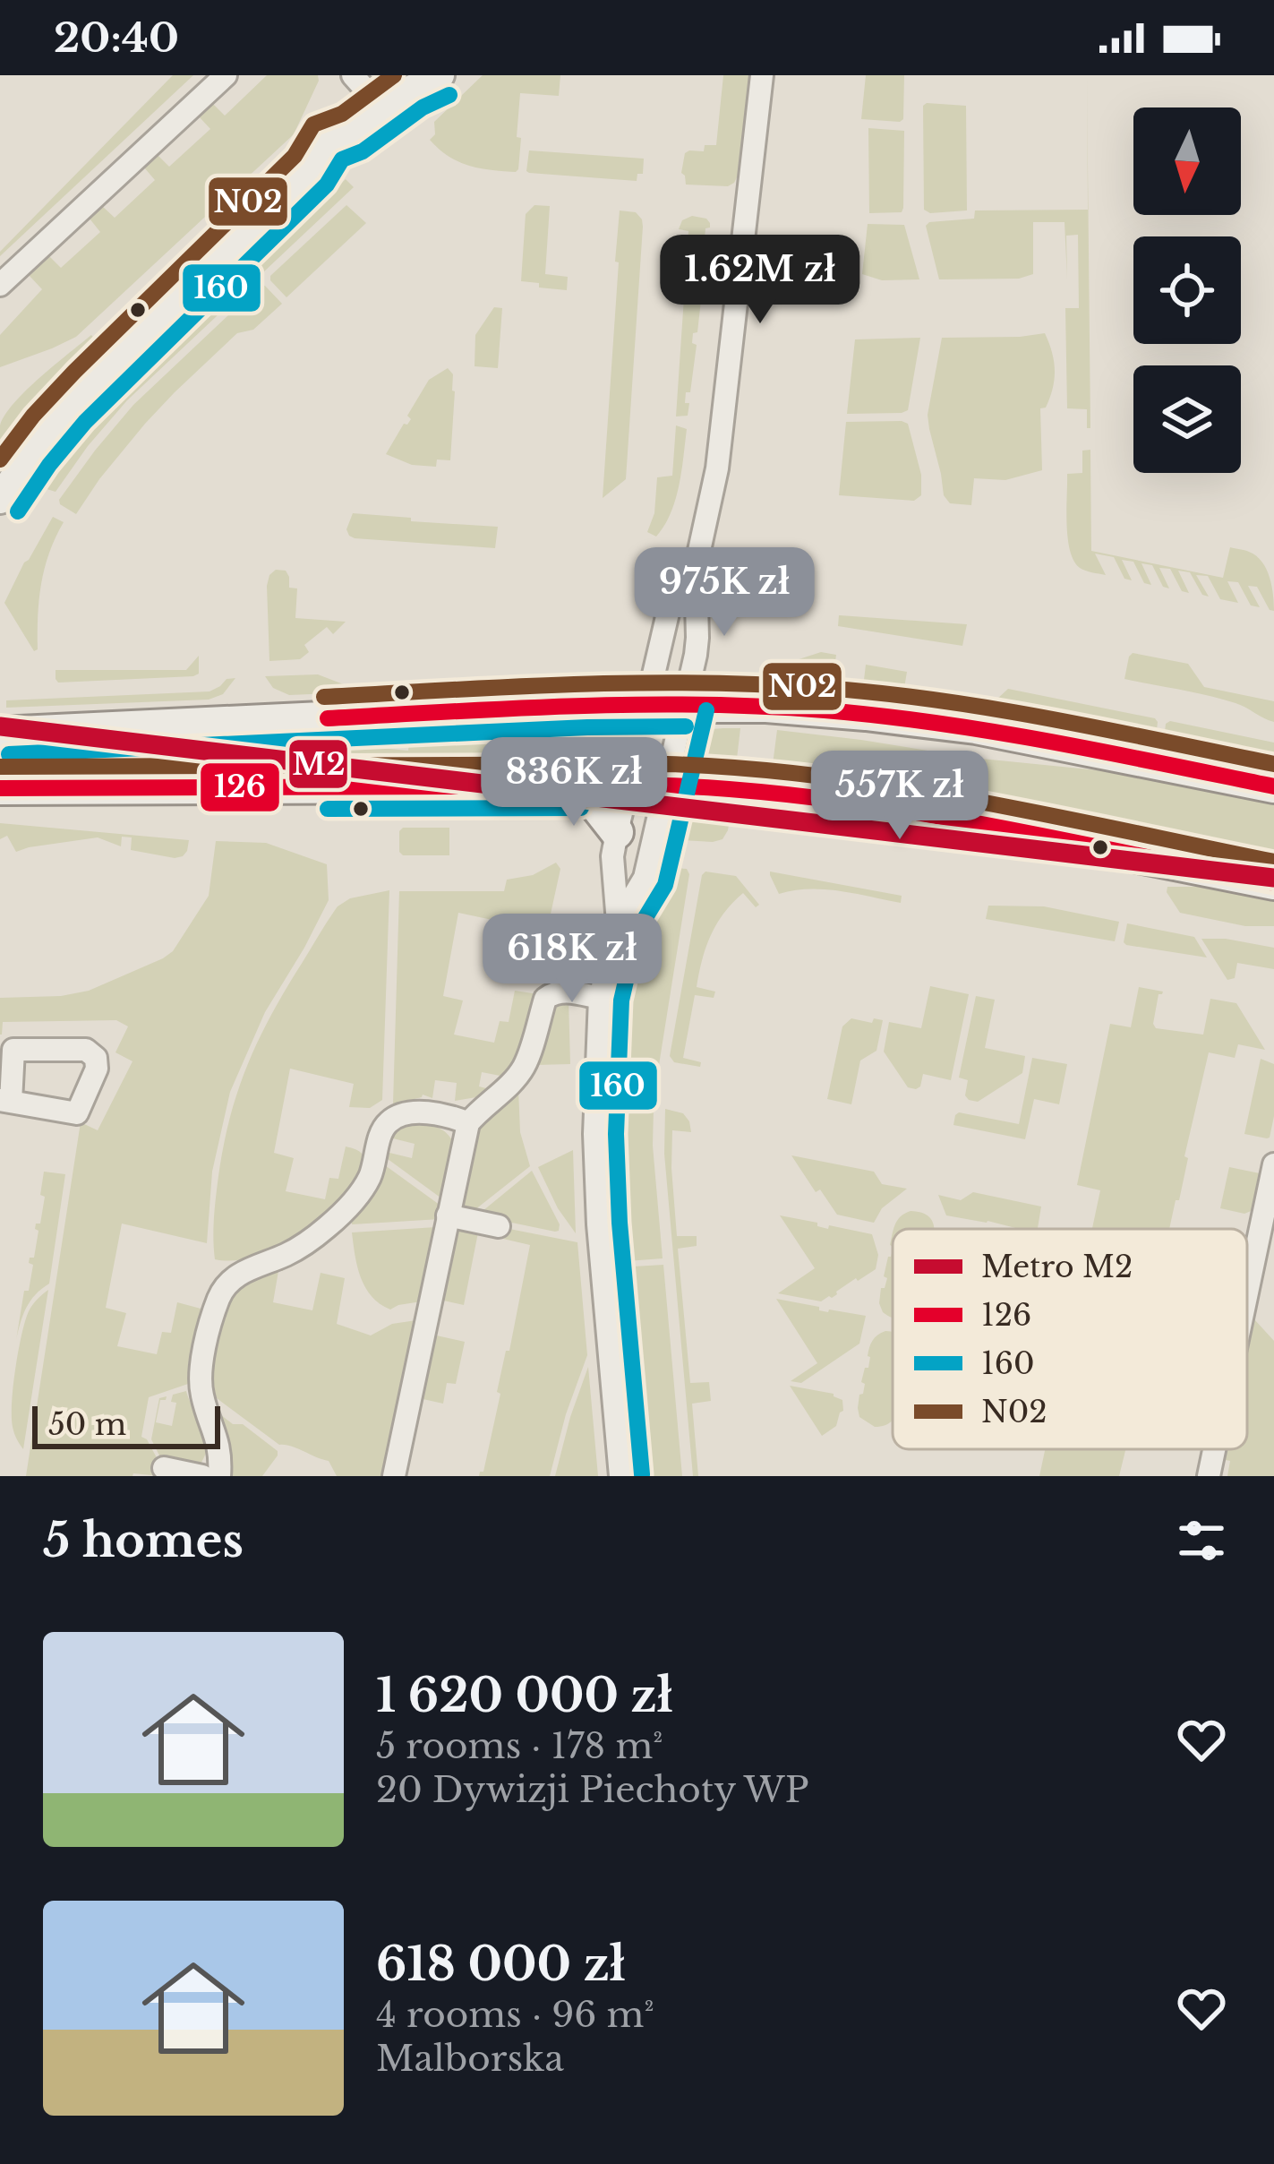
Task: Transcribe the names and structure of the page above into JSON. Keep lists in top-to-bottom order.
{
  "lines": [
    "transit line N02",
    "transit line 160",
    "transit line 126",
    "metro line M2"
  ],
  "legend": [
    "Metro M2",
    "126",
    "160",
    "N02"
  ],
  "scale_bar": "50 m",
  "north": "bottom",
  "page": {
    "status": "20:40",
    "price": [
      "1.62M zł",
      "975K zł",
      "836K zł",
      "557K zł",
      "618K zł"
    ],
    "scale": "50 m",
    "heading": "5 homes",
    "list": [
      {
        "name": "1 620 000 zł",
        "note": "5 rooms · 178 m² · 20 Dywizji Piechoty WP"
      },
      {
        "name": "618 000 zł",
        "note": "4 rooms · 96 m² · Malborska"
      }
    ]
  }
}
